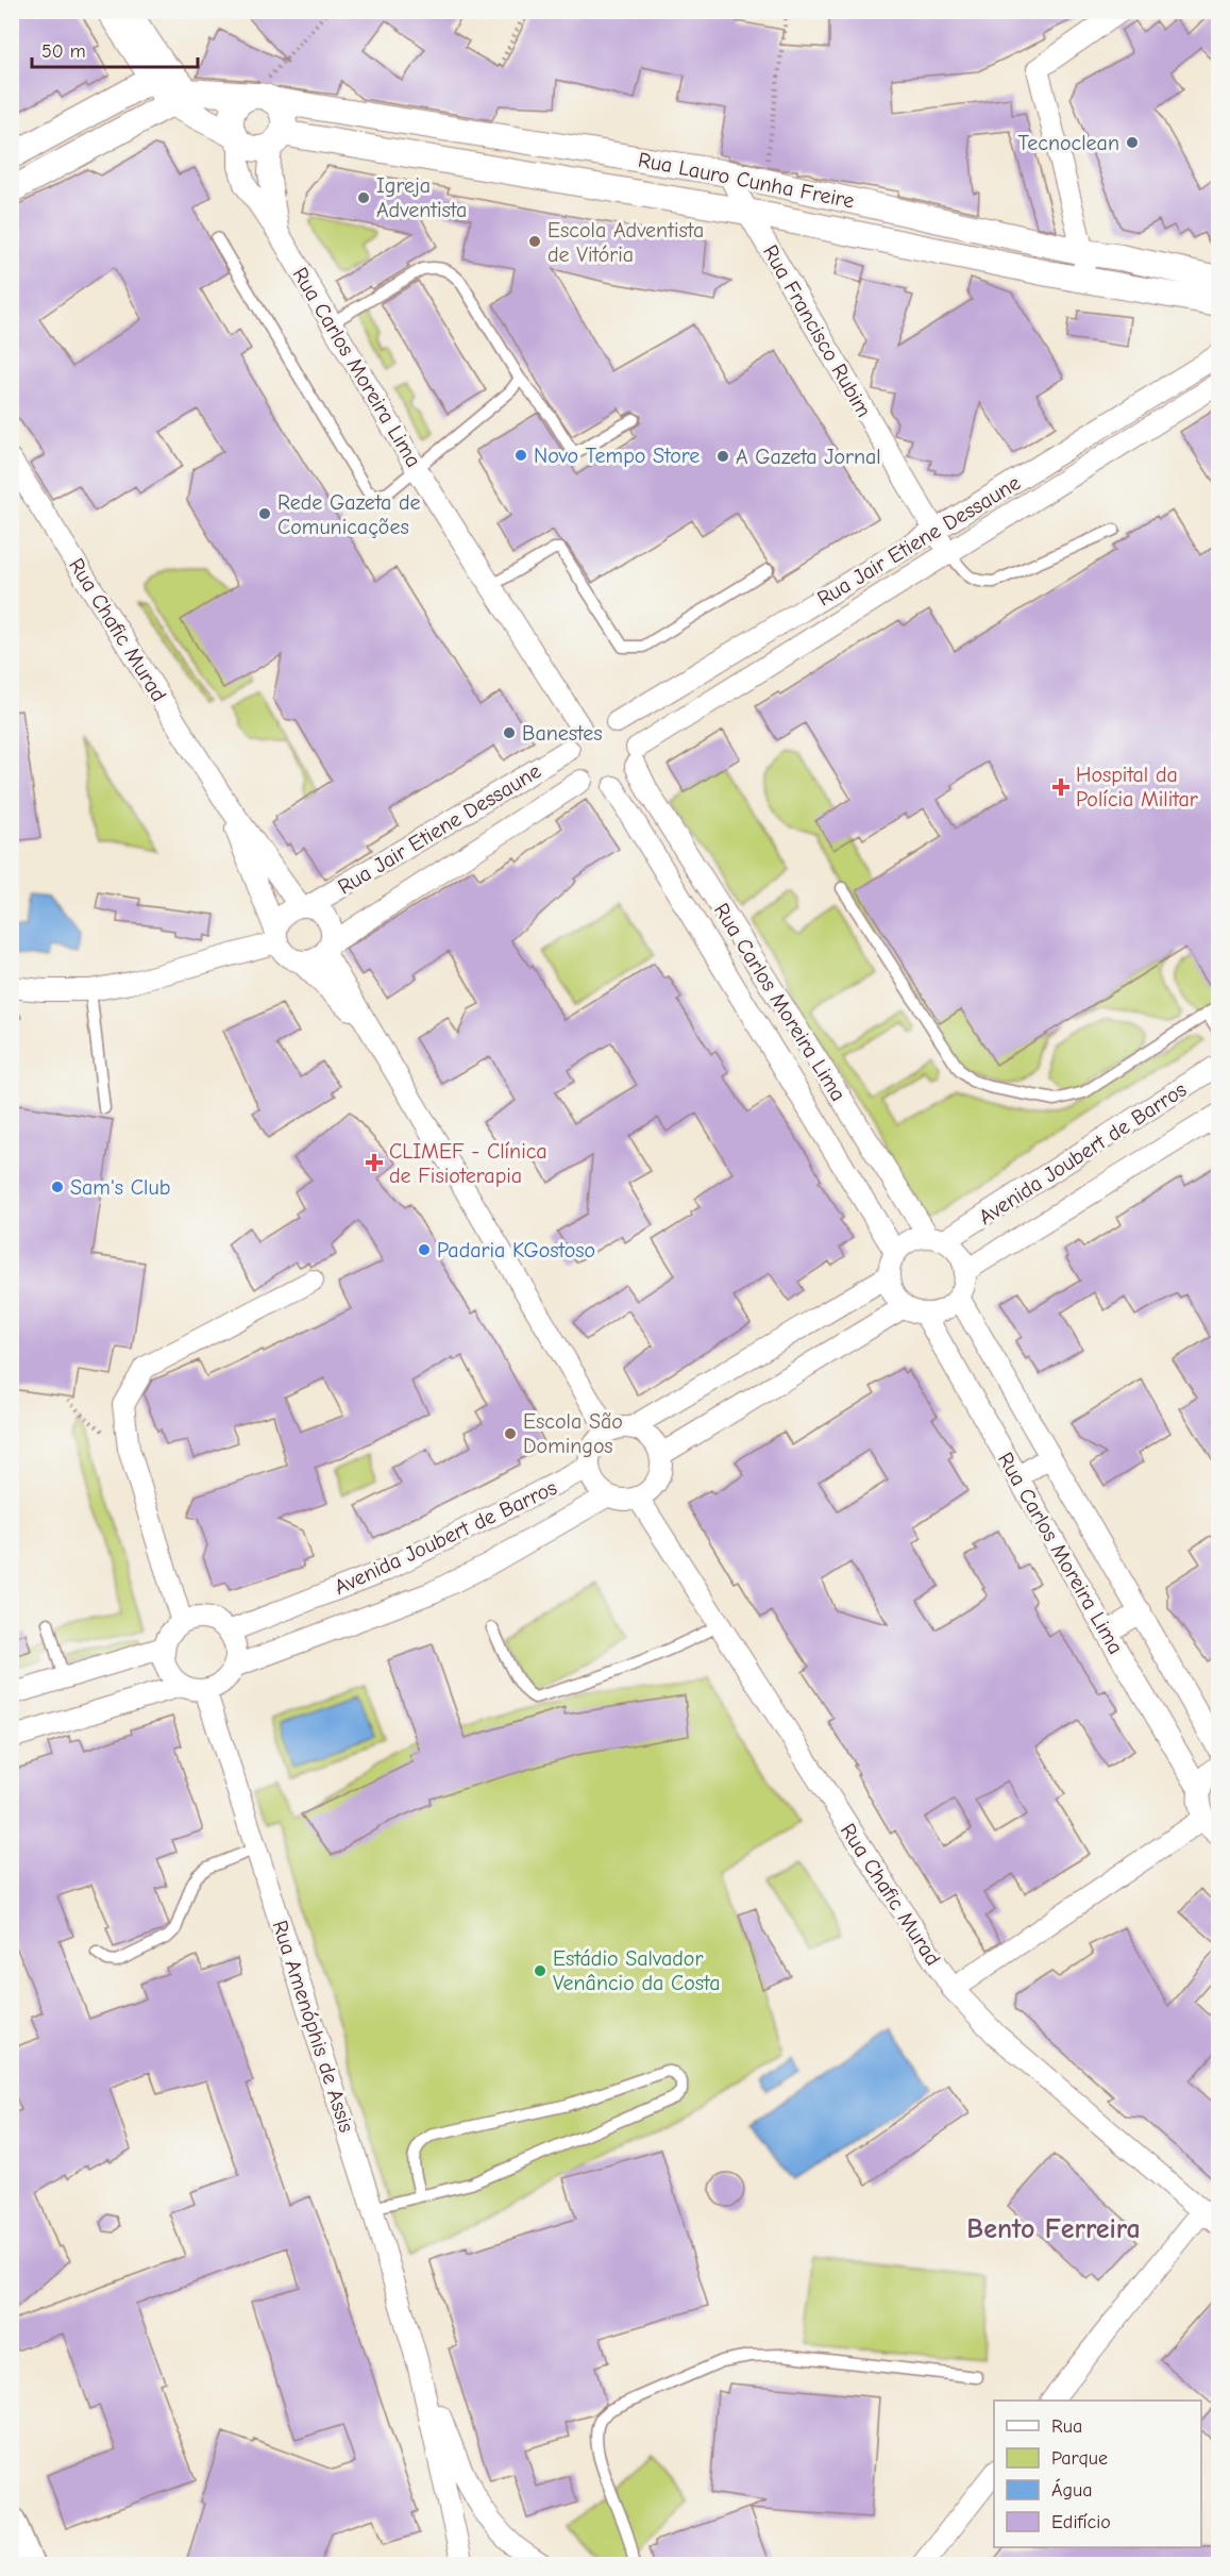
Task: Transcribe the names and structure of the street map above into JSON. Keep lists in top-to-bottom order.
{
  "streets": {
    "street": [
      "Rua Lauro Cunha Freire",
      "Rua Francisco Rubim",
      "Rua Carlos Moreira Lima",
      "Rua Jair Etiene Dessaune",
      "Rua Chafic Murad",
      "Avenida Joubert de Barros",
      "Rua Amenóphis de Assis"
    ]
  },
  "crossings": [
    ["Rua Lauro Cunha Freire", "Rua Francisco Rubim"],
    ["Rua Lauro Cunha Freire", "Rua Carlos Moreira Lima"],
    ["Rua Francisco Rubim", "Rua Jair Etiene Dessaune"],
    ["Rua Carlos Moreira Lima", "Rua Jair Etiene Dessaune"],
    ["Rua Carlos Moreira Lima", "Avenida Joubert de Barros"],
    ["Rua Jair Etiene Dessaune", "Rua Chafic Murad"],
    ["Rua Chafic Murad", "Avenida Joubert de Barros"],
    ["Avenida Joubert de Barros", "Rua Amenóphis de Assis"]
  ],
  "districts": ["Bento Ferreira"],
  "places": {
    "other": [
      "Tecnoclean",
      "Igreja Adventista",
      "Escola Adventista de Vitória",
      "Novo Tempo Store",
      "A Gazeta Jornal",
      "Rede Gazeta de Comunicações",
      "Banestes",
      "Sam's Club",
      "Padaria KGostoso",
      "Escola São Domingos",
      "Estádio Salvador Venâncio da Costa"
    ],
    "health": ["Hospital da Polícia Militar", "CLIMEF - Clínica de Fisioterapia"]
  },
  "legend": [
    "Rua",
    "Parque",
    "Água",
    "Edifício"
  ],
  "scale_bar": "50 m"
}
